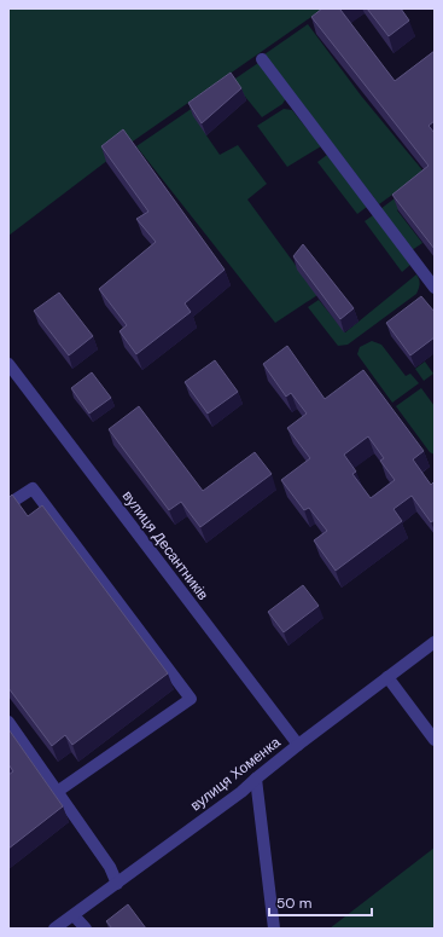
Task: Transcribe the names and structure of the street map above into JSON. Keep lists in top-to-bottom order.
{
  "streets": {
    "street": ["вулиця Десантників", "вулиця Хоменка"]
  },
  "crossings": [
    ["вулиця Десантників", "вулиця Хоменка"]
  ],
  "scale_bar": "50 m"
}
